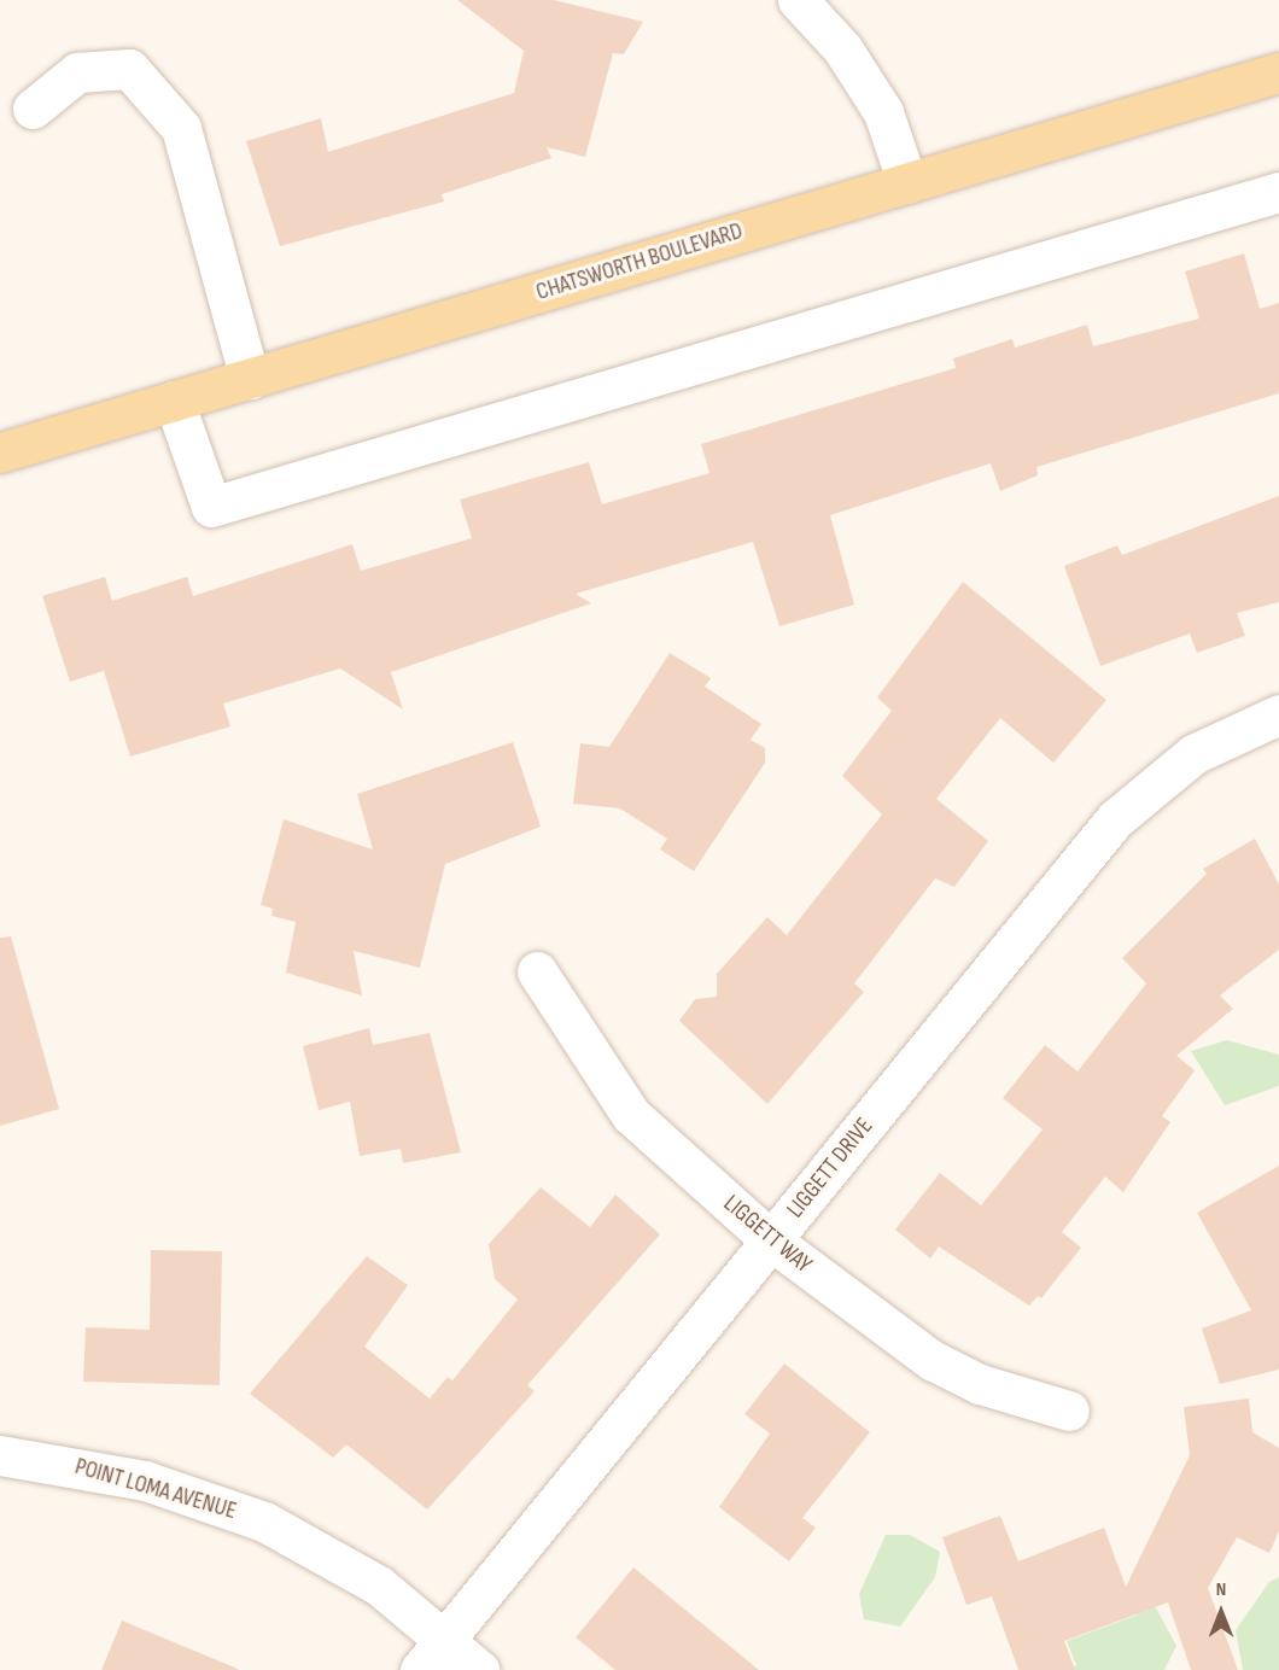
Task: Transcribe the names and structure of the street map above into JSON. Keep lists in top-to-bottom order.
{
  "streets": {
    "main road": ["CHATSWORTH BOULEVARD"],
    "street": ["LIGGETT DRIVE", "LIGGETT WAY", "POINT LOMA AVENUE"]
  },
  "crossings": [
    ["LIGGETT DRIVE", "LIGGETT WAY"],
    ["LIGGETT DRIVE", "POINT LOMA AVENUE"]
  ],
  "north": "top"
}
